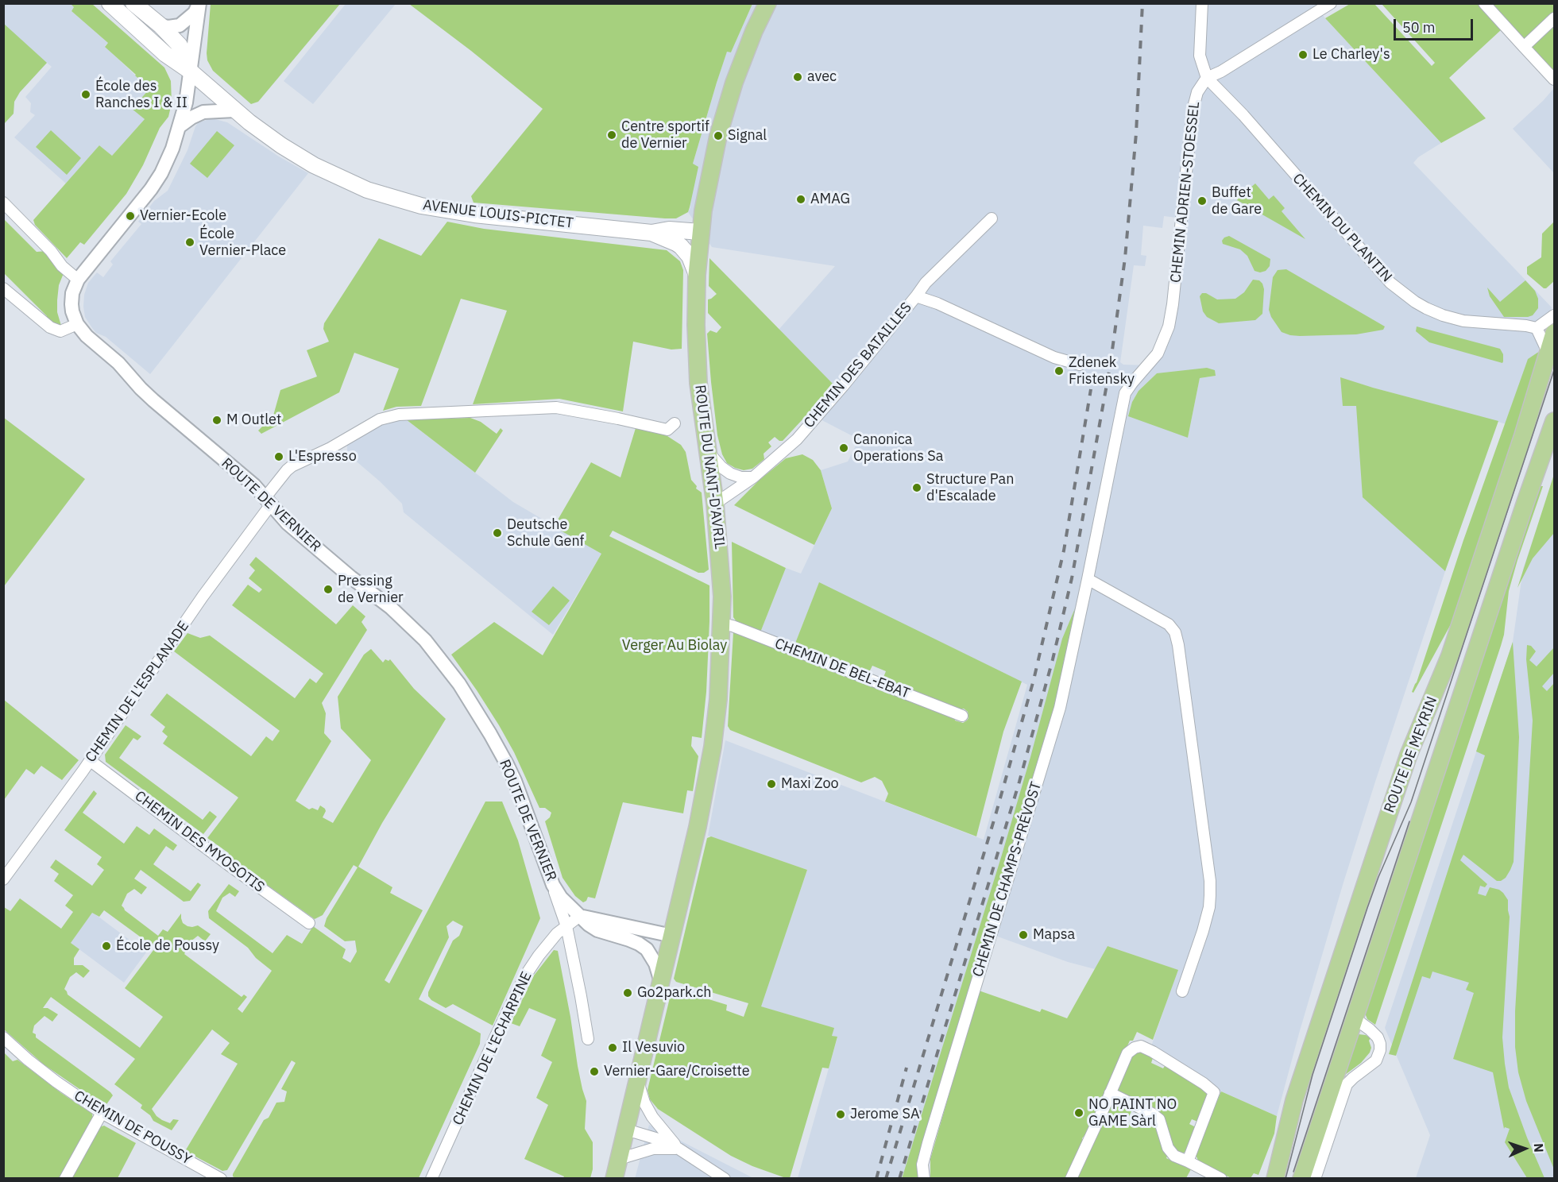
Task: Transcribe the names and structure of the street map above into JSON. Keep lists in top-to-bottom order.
{
  "streets": {
    "main road": ["AVENUE LOUIS-PICTET", "ROUTE DU NANT-D'AVRIL", "ROUTE DE MEYRIN"],
    "street": [
      "CHEMIN ADRIEN-STOESSEL",
      "CHEMIN DU PLANTIN",
      "CHEMIN DES BATAILLES",
      "ROUTE DE VERNIER",
      "CHEMIN DE BEL-EBAT",
      "CHEMIN DE L'ESPLANADE",
      "CHEMIN DES MYOSOTIS",
      "CHEMIN DE CHAMPS-PRÉVOST",
      "CHEMIN DE L'ECHARPINE",
      "CHEMIN DE POUSSY"
    ]
  },
  "crossings": [
    ["CHEMIN ADRIEN-STOESSEL", "CHEMIN DU PLANTIN"],
    ["CHEMIN ADRIEN-STOESSEL", "CHEMIN DE CHAMPS-PRÉVOST"],
    ["AVENUE LOUIS-PICTET", "ROUTE DU NANT-D'AVRIL"],
    ["AVENUE LOUIS-PICTET", "ROUTE DE VERNIER"],
    ["CHEMIN DES BATAILLES", "ROUTE DU NANT-D'AVRIL"],
    ["ROUTE DU NANT-D'AVRIL", "CHEMIN DE BEL-EBAT"],
    ["ROUTE DE VERNIER", "CHEMIN DE L'ESPLANADE"],
    ["ROUTE DE VERNIER", "CHEMIN DE L'ECHARPINE"],
    ["CHEMIN DE L'ESPLANADE", "CHEMIN DES MYOSOTIS"]
  ],
  "parks": ["Verger Au Biolay"],
  "places": [
    "Le Charley's",
    "avec",
    "École des Ranches I & II",
    "Centre sportif de Vernier",
    "Signal",
    "AMAG",
    "Buffet de Gare",
    "Vernier-Ecole",
    "École Vernier-Place",
    "Zdenek Fristensky",
    "M Outlet",
    "Canonica Operations Sa",
    "L'Espresso",
    "Structure Pan d'Escalade",
    "Deutsche Schule Genf",
    "Pressing de Vernier",
    "Maxi Zoo",
    "Mapsa",
    "École de Poussy",
    "Go2park.ch",
    "Il Vesuvio",
    "Vernier-Gare/Croisette",
    "NO PAINT NO GAME Sàrl",
    "Jerome SA"
  ],
  "scale_bar": "50 m",
  "north": "right"
}
